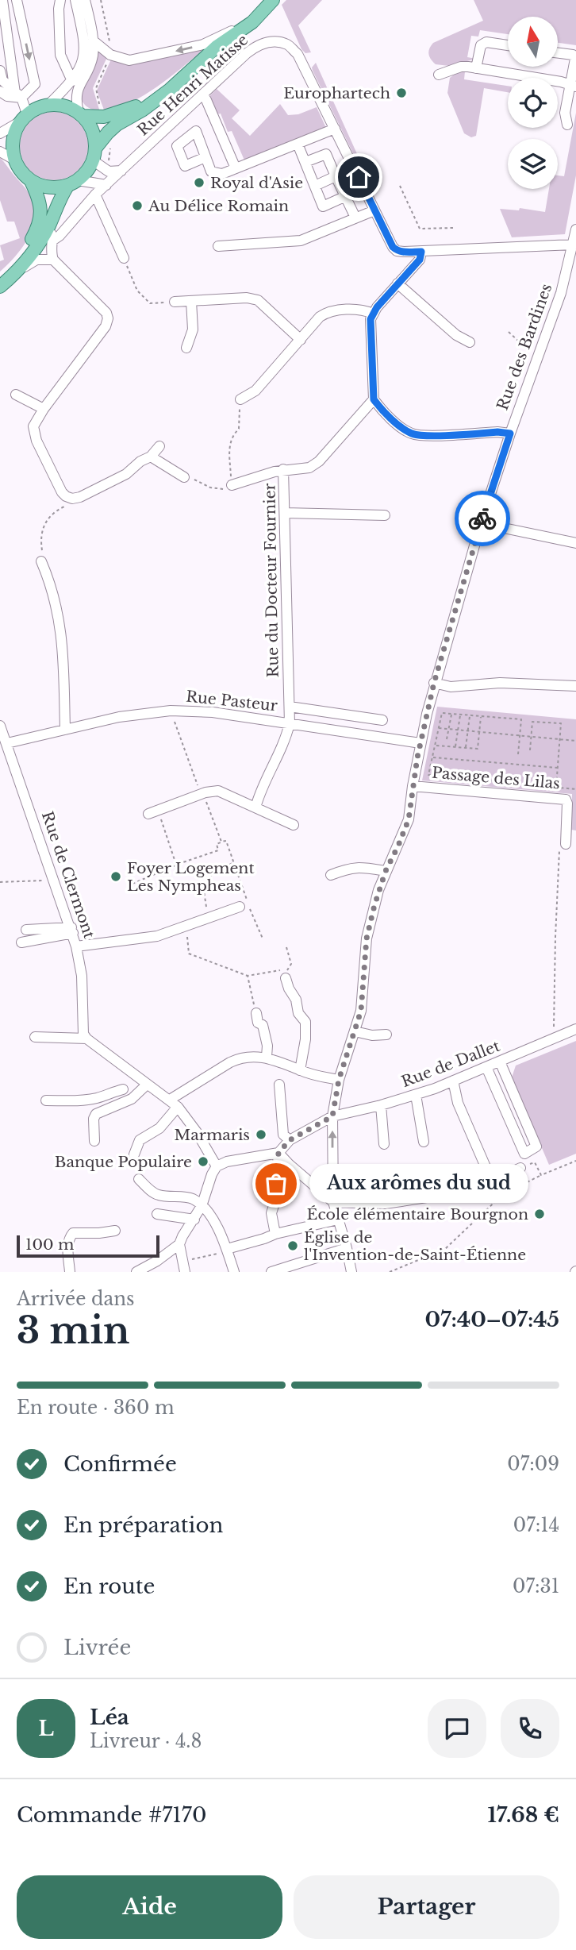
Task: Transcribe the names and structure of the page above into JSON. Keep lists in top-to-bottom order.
{
  "streets": {
    "street": [
      "Rue Henri Matisse",
      "Rue des Bardines",
      "Rue du Docteur Fournier",
      "Rue Pasteur",
      "Passage des Lilas",
      "Rue de Clermont",
      "Rue de Dallet"
    ]
  },
  "crossings": [
    ["Rue Henri Matisse", "Rue des Bardines"],
    ["Rue des Bardines", "Rue Pasteur"],
    ["Rue des Bardines", "Passage des Lilas"],
    ["Rue des Bardines", "Rue de Dallet"],
    ["Rue du Docteur Fournier", "Rue Pasteur"],
    ["Rue Pasteur", "Rue de Clermont"]
  ],
  "places": [
    "Europhartech",
    "Royal d'Asie",
    "Au Délice Romain",
    "Foyer Logement Les Nympheas",
    "Marmaris",
    "Banque Populaire",
    "Aux arômes du sud",
    "École élémentaire Bourgnon",
    "Église de l'Invention-de-Saint-Étienne"
  ],
  "scale_bar": "100 m",
  "north": "top",
  "page": {
    "bubble": "Aux arômes du sud",
    "scale": "100 m",
    "heading": ["3 min", "Arrivée dans", "07:40–07:45"],
    "panel": [
      "Léa",
      "Livreur · 4.8",
      "Commande #7170",
      "17.68 €"
    ],
    "bar": "En route · 360 m",
    "list": [
      ["Confirmée", "07:09"],
      ["En préparation", "07:14"],
      ["En route", "07:31"],
      "Livrée"
    ],
    "round": "L",
    "buttons": ["Aide", "Partager"]
  }
}
